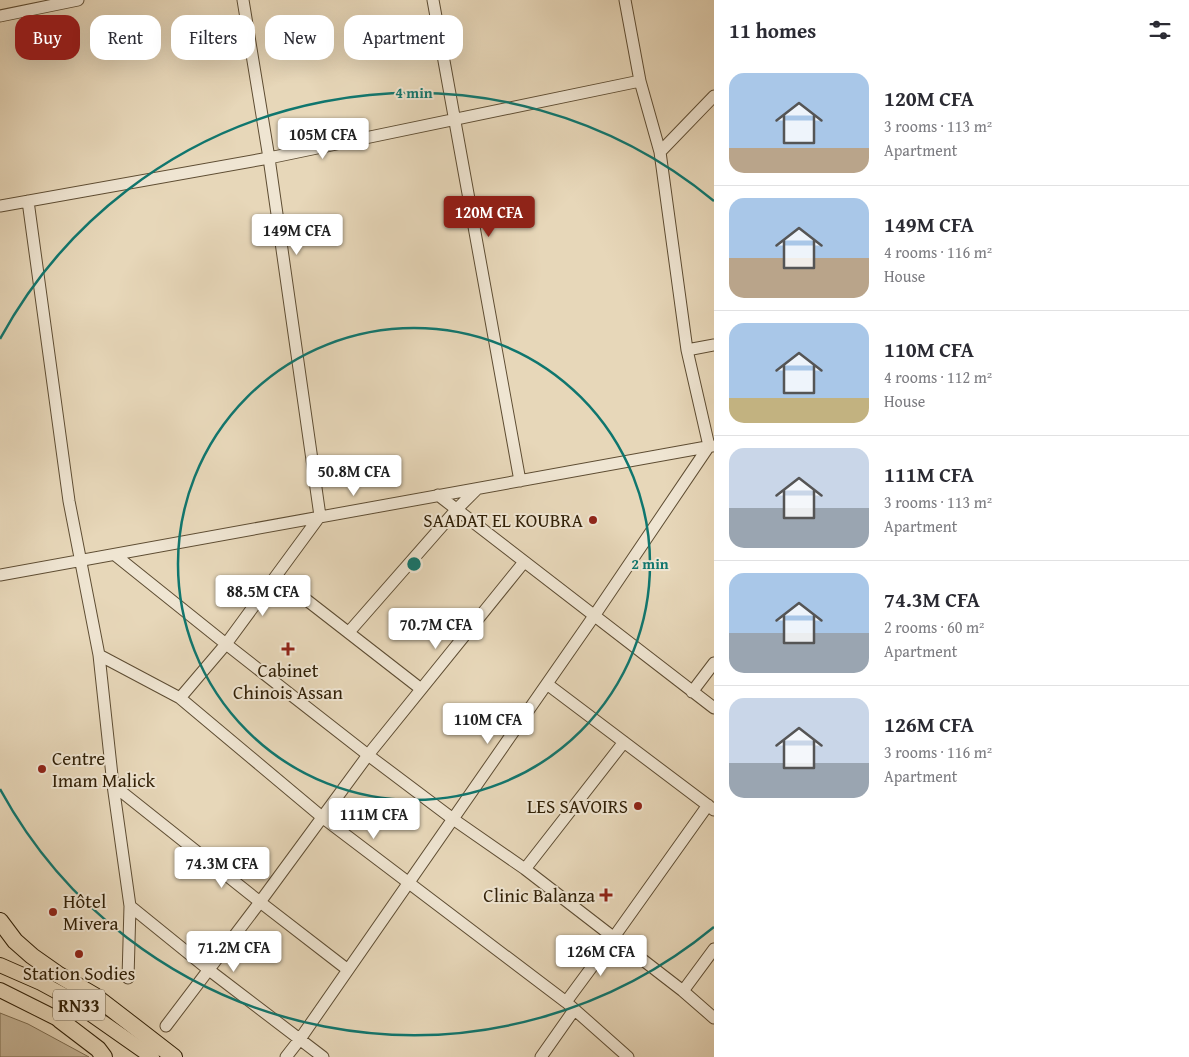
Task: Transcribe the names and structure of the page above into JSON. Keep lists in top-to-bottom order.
{
  "streets": {
    "main road": ["RN33"]
  },
  "places": {
    "other": [
      "SAADAT EL KOUBRA",
      "Centre Imam Malick",
      "LES SAVOIRS",
      "Hôtel Mivera",
      "Station Sodies"
    ],
    "health": ["Cabinet Chinois Assan", "Clinic Balanza"]
  },
  "page": {
    "heading": "11 homes",
    "chip": [
      "Buy",
      "Rent",
      "Filters",
      "New",
      "Apartment"
    ],
    "list": [
      {
        "name": "120M CFA",
        "note": "3 rooms · 113 m² · Apartment"
      },
      {
        "name": "149M CFA",
        "note": "4 rooms · 116 m² · House"
      },
      {
        "name": "110M CFA",
        "note": "4 rooms · 112 m² · House"
      },
      {
        "name": "111M CFA",
        "note": "3 rooms · 113 m² · Apartment"
      },
      {
        "name": "74.3M CFA",
        "note": "2 rooms · 60 m² · Apartment"
      },
      {
        "name": "126M CFA",
        "note": "3 rooms · 116 m² · Apartment"
      }
    ],
    "price": [
      "105M CFA",
      "120M CFA",
      "149M CFA",
      "50.8M CFA",
      "88.5M CFA",
      "70.7M CFA",
      "110M CFA",
      "111M CFA",
      "74.3M CFA",
      "71.2M CFA",
      "126M CFA"
    ]
  },
  "rings": ["4 min", "2 min"]
}
